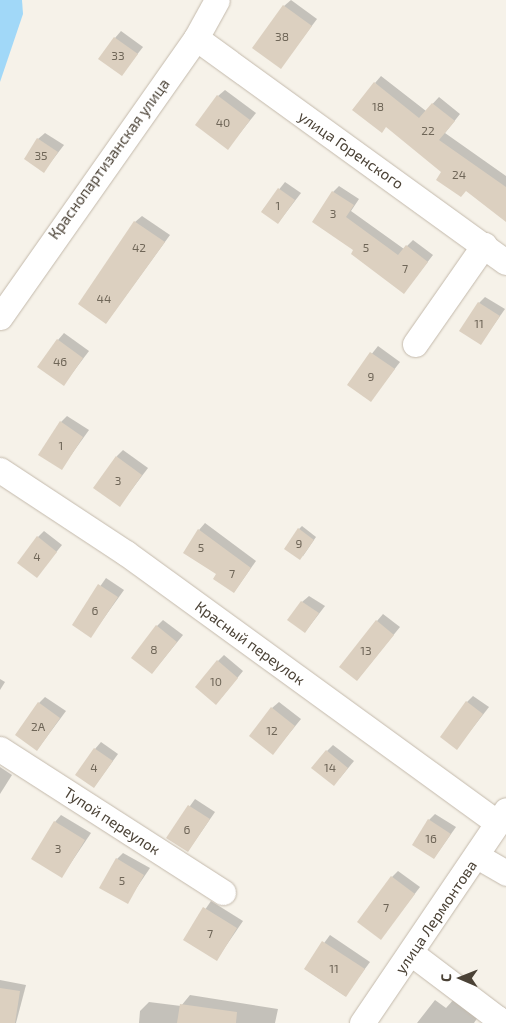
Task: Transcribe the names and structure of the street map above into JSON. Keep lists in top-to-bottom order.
{
  "streets": {
    "street": [
      "улица Горенского",
      "Краснопартизанская улица",
      "Красный переулок",
      "Тупой переулок",
      "улица Лермонтова"
    ]
  },
  "crossings": [
    ["улица Горенского", "Краснопартизанская улица"],
    ["Красный переулок", "улица Лермонтова"]
  ],
  "house_numbers": [
    "38",
    "33",
    "18",
    "40",
    "22",
    "35",
    "24",
    "1",
    "3",
    "42",
    "5",
    "7",
    "44",
    "11",
    "46",
    "9",
    "1",
    "3",
    "9",
    "5",
    "4",
    "7",
    "6",
    "8",
    "13",
    "10",
    "2А",
    "12",
    "4",
    "14",
    "6",
    "16",
    "3",
    "5",
    "7",
    "7",
    "11"
  ],
  "north": "left"
}
